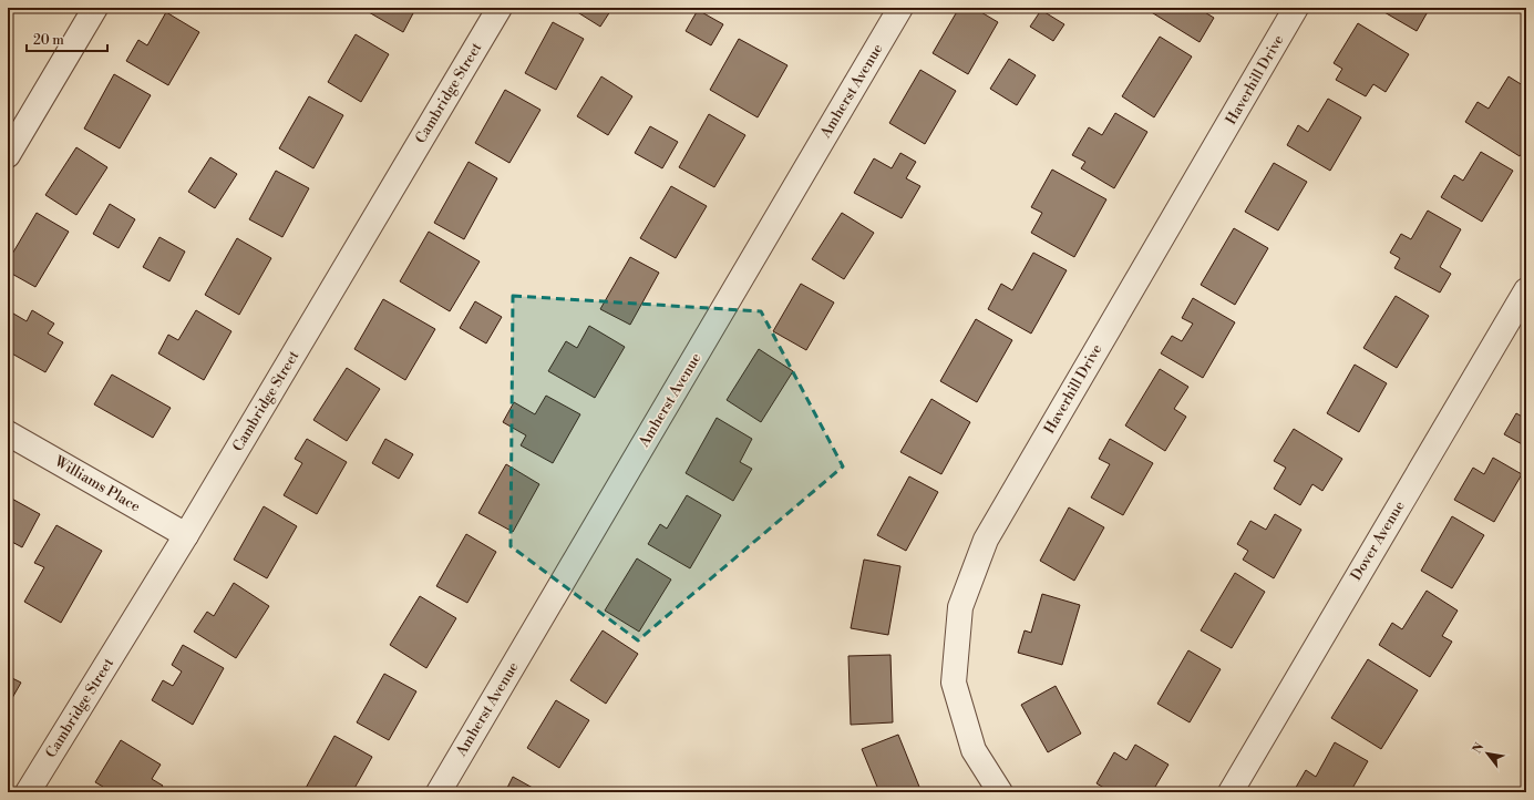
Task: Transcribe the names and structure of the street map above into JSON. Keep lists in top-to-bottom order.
{
  "streets": {
    "street": [
      "Haverhill Drive",
      "Amherst Avenue",
      "Cambridge Street",
      "Williams Place",
      "Dover Avenue"
    ]
  },
  "crossings": [
    ["Cambridge Street", "Williams Place"]
  ],
  "scale_bar": "20 m",
  "north": "top left"
}
